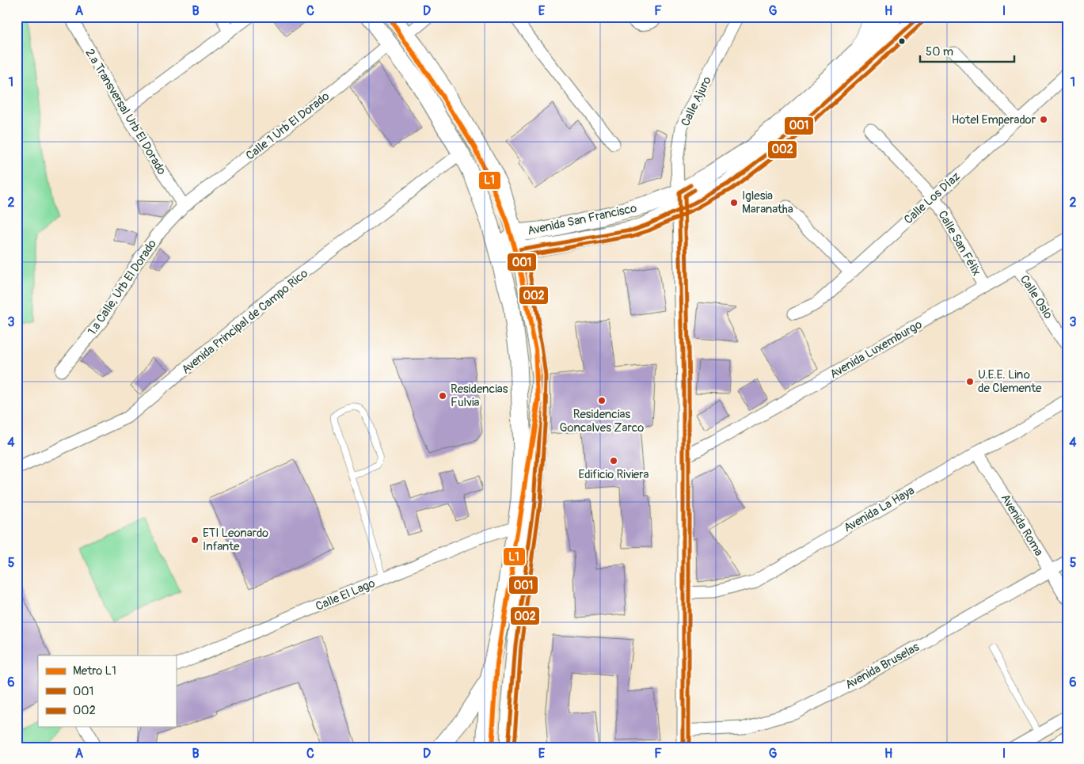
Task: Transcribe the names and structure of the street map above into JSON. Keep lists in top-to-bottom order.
{
  "streets": {
    "main road": ["Avenida San Francisco"],
    "street": [
      "Calle Ajuro",
      "2.ª Transversal Urb El Dorado",
      "Calle 1 Urb El Dorado",
      "Calle Los Díaz",
      "Calle San Félix",
      "1.ª Calle, Urb El Dorado",
      "Calle Oslo",
      "Avenida Principal de Campo Rico",
      "Avenida Luxemburgo",
      "Avenida La Haya",
      "Avenida Roma",
      "Calle El Lago",
      "Avenida Bruselas"
    ]
  },
  "crossings": [
    ["Calle Ajuro", "Avenida San Francisco"],
    ["Calle Ajuro", "Avenida Luxemburgo"],
    ["Calle Ajuro", "Avenida La Haya"],
    ["Calle Ajuro", "Avenida Bruselas"],
    ["2.ª Transversal Urb El Dorado", "Calle 1 Urb El Dorado"],
    ["2.ª Transversal Urb El Dorado", "1.ª Calle, Urb El Dorado"],
    ["Calle 1 Urb El Dorado", "1.ª Calle, Urb El Dorado"],
    ["Calle Los Díaz", "Calle San Félix"],
    ["Calle San Félix", "Avenida Luxemburgo"],
    ["Calle Oslo", "Avenida Luxemburgo"],
    ["Avenida La Haya", "Avenida Roma"],
    ["Avenida Roma", "Avenida Bruselas"]
  ],
  "places": [
    "Hotel Emperador",
    "Iglesia Maranatha",
    "U.E.E. Lino de Clemente",
    "Residencias Fulvia",
    "Residencias Goncalves Zarco",
    "Edificio Riviera",
    "ETI Leonardo Infante"
  ],
  "lines": ["metro line L1", "transit line 001", "transit line 002"],
  "legend": ["Metro L1", "001", "002"],
  "scale_bar": "50 m",
  "grid": {
    "columns": [
      "A",
      "B",
      "C",
      "D",
      "E",
      "F",
      "G",
      "H",
      "I"
    ],
    "rows": [
      "1",
      "2",
      "3",
      "4",
      "5",
      "6"
    ]
  }
}
